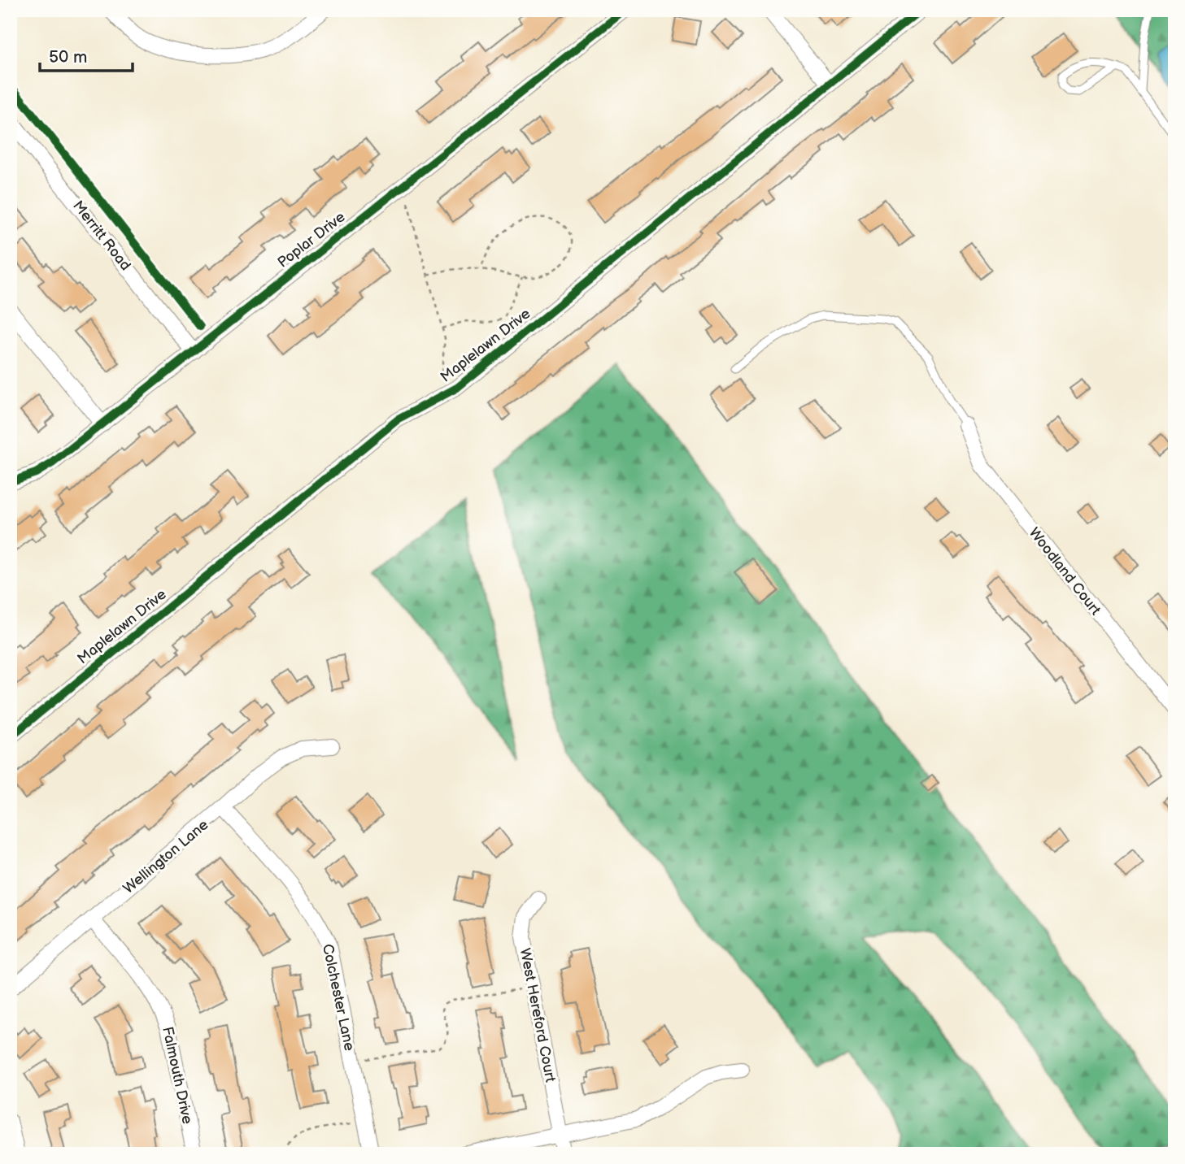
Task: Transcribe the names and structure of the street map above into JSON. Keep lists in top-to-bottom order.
{
  "streets": {
    "street": [
      "Merritt Road",
      "Poplar Drive",
      "Maplelawn Drive",
      "Woodland Court",
      "Wellington Lane",
      "Colchester Lane",
      "West Hereford Court",
      "Falmouth Drive"
    ]
  },
  "crossings": [
    ["Merritt Road", "Poplar Drive"],
    ["Wellington Lane", "Colchester Lane"],
    ["Wellington Lane", "Falmouth Drive"]
  ],
  "scale_bar": "50 m"
}
